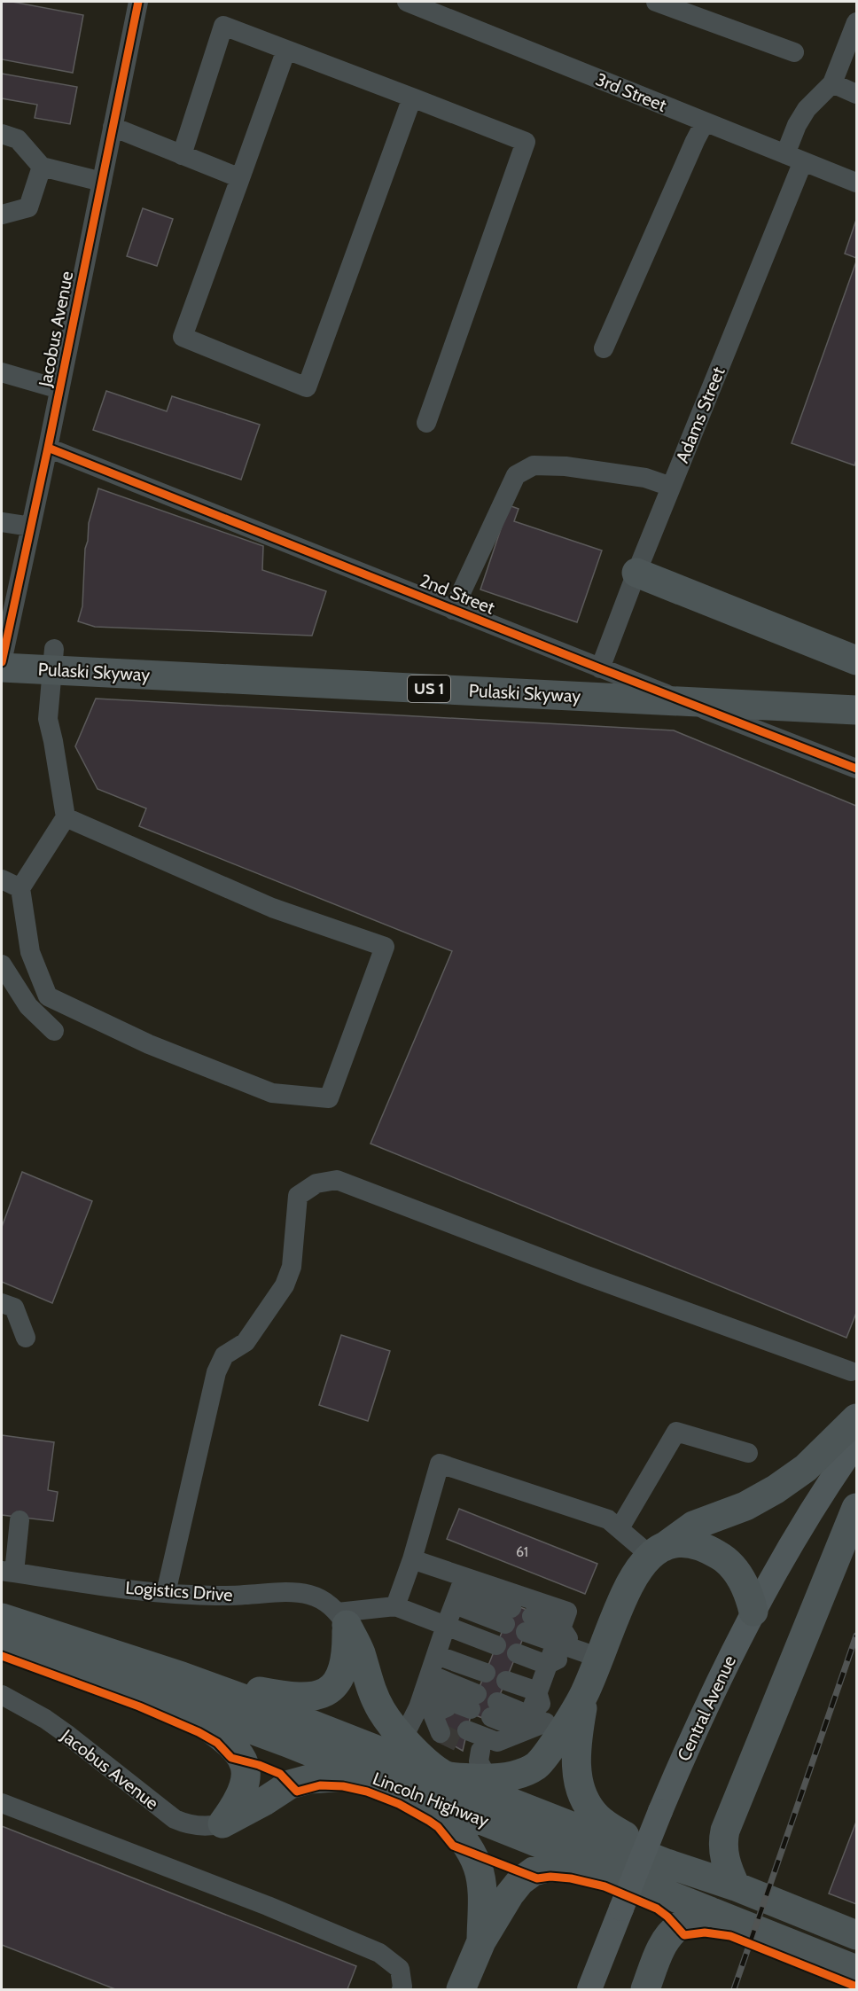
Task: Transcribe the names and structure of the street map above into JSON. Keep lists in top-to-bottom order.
{
  "streets": {
    "highway": ["Pulaski Skyway", "US 1", "Lincoln Highway"],
    "main road": ["Central Avenue"],
    "street": [
      "3rd Street",
      "Jacobus Avenue",
      "Adams Street",
      "2nd Street",
      "Logistics Drive"
    ]
  },
  "crossings": [
    ["3rd Street", "Adams Street"],
    ["Jacobus Avenue", "2nd Street"],
    ["Adams Street", "2nd Street"]
  ],
  "house_numbers": ["61"]
}
